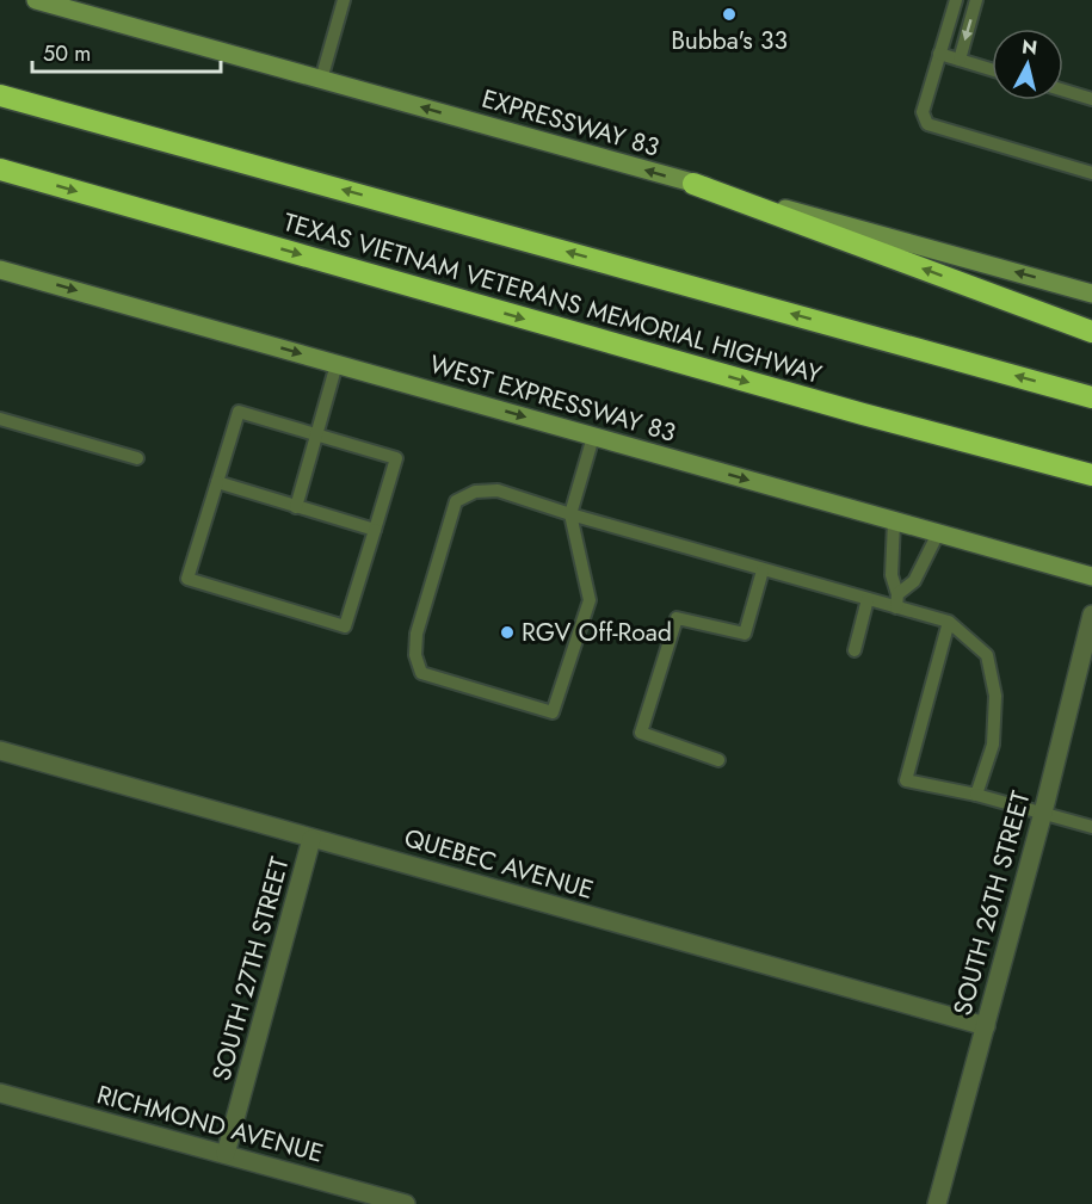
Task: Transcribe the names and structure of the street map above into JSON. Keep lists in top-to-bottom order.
{
  "streets": {
    "highway": ["TEXAS VIETNAM VETERANS MEMORIAL HIGHWAY"],
    "main road": ["EXPRESSWAY 83", "WEST EXPRESSWAY 83"],
    "street": [
      "QUEBEC AVENUE",
      "SOUTH 26TH STREET",
      "SOUTH 27TH STREET",
      "RICHMOND AVENUE"
    ]
  },
  "crossings": [
    ["QUEBEC AVENUE", "SOUTH 26TH STREET"],
    ["QUEBEC AVENUE", "SOUTH 27TH STREET"],
    ["SOUTH 27TH STREET", "RICHMOND AVENUE"]
  ],
  "one_way": ["EXPRESSWAY 83", "WEST EXPRESSWAY 83"],
  "places": ["Bubba's 33", "RGV Off-Road"],
  "scale_bar": "50 m",
  "north": "top"
}
